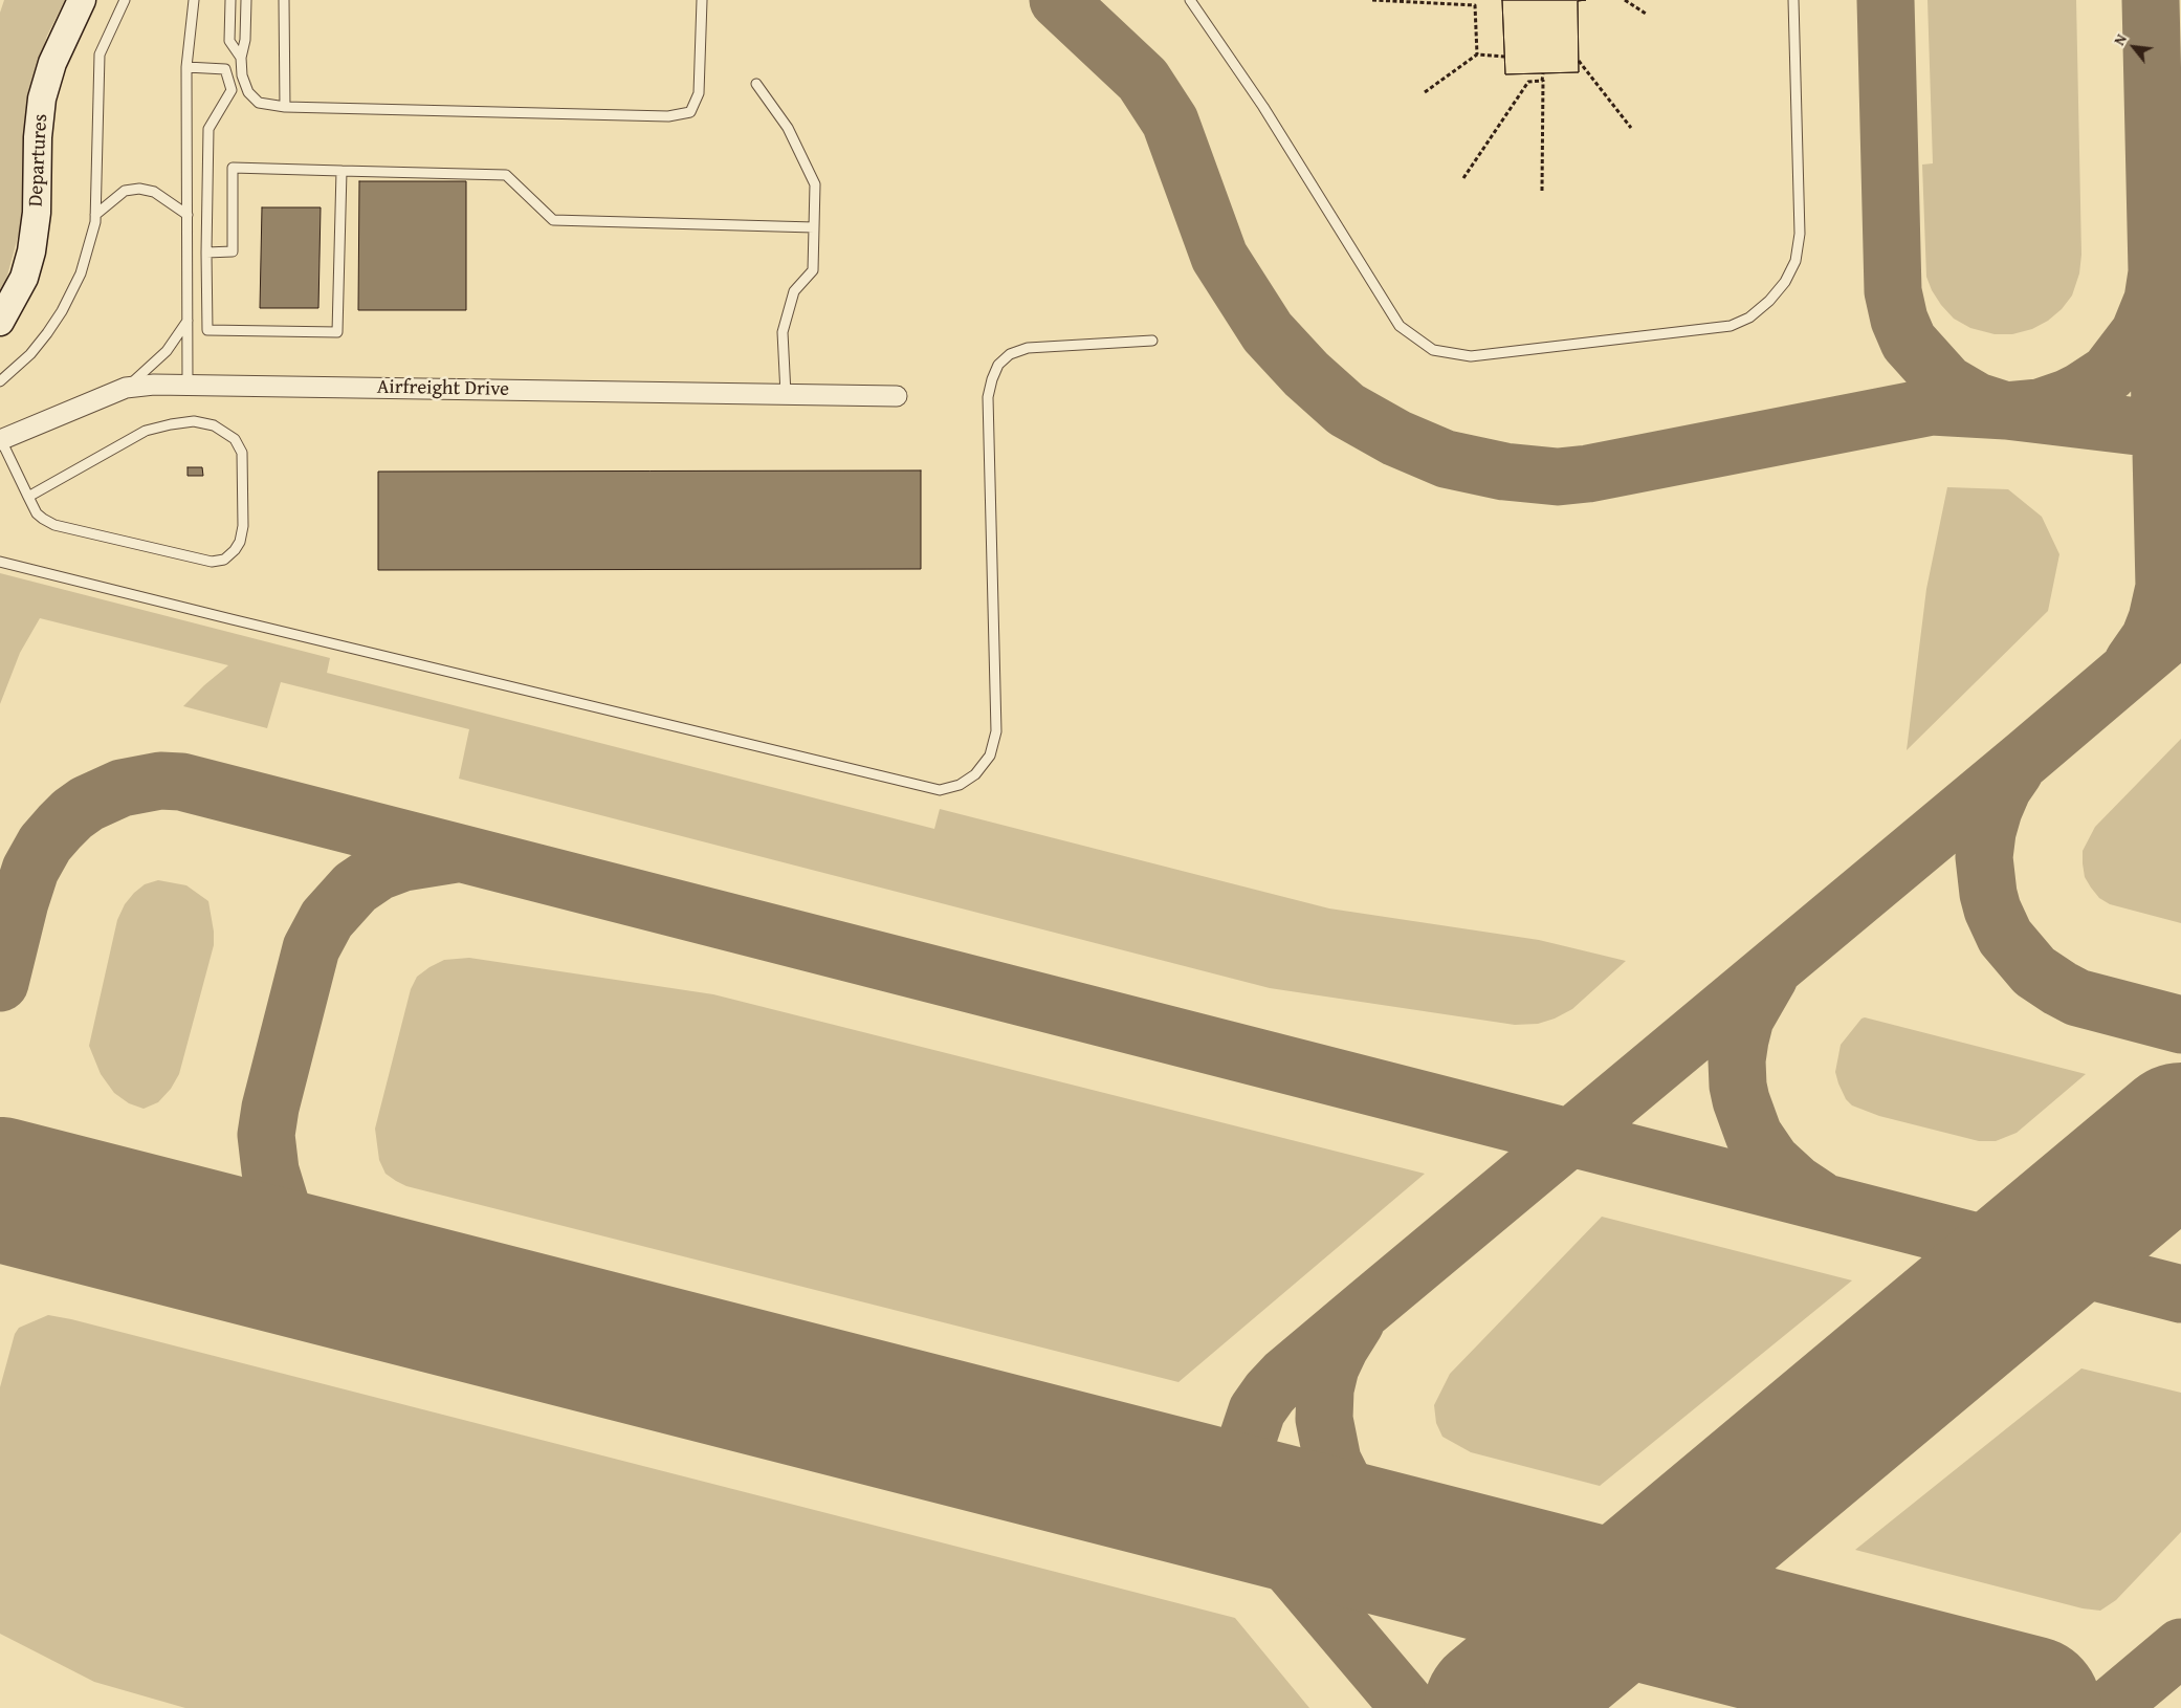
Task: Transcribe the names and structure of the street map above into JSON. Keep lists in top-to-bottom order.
{
  "streets": {
    "main road": ["Departures"],
    "street": ["Airfreight Drive"]
  },
  "north": "top left"
}
